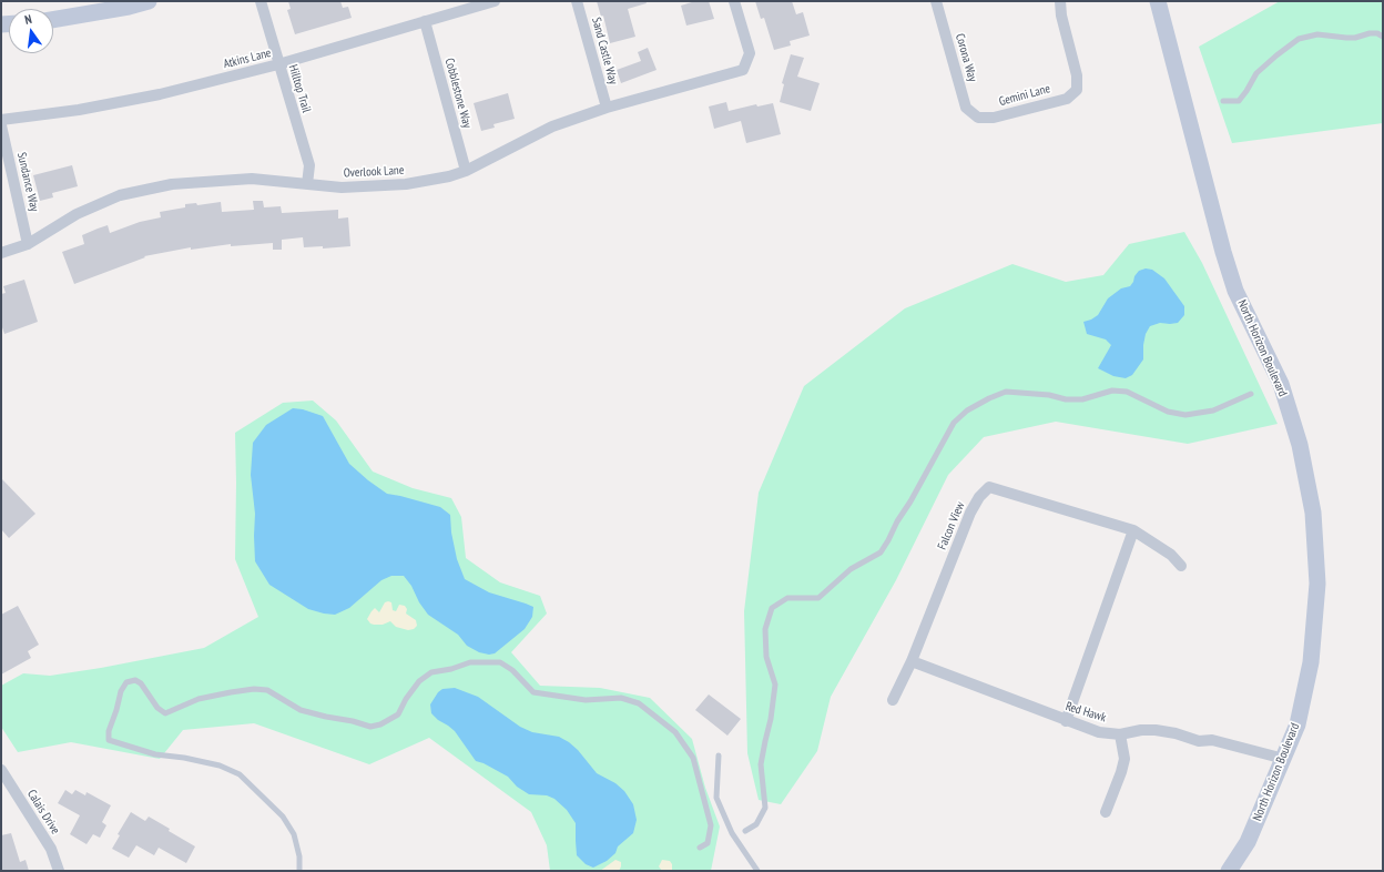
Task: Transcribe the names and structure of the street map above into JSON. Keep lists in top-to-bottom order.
{
  "streets": {
    "street": [
      "Sand Castle Way",
      "Corona Way",
      "Atkins Lane",
      "Hilltop Trail",
      "Cobblestone Way",
      "Gemini Lane",
      "Overlook Lane",
      "Sundance Way",
      "North Horizon Boulevard",
      "Falcon View",
      "Red Hawk",
      "Calais Drive"
    ]
  },
  "crossings": [
    ["Sand Castle Way", "Overlook Lane"],
    ["Corona Way", "Gemini Lane"],
    ["Atkins Lane", "Hilltop Trail"],
    ["Atkins Lane", "Cobblestone Way"],
    ["Hilltop Trail", "Overlook Lane"],
    ["Cobblestone Way", "Overlook Lane"],
    ["Overlook Lane", "Sundance Way"],
    ["North Horizon Boulevard", "Red Hawk"],
    ["Falcon View", "Red Hawk"]
  ],
  "north": "top"
}
